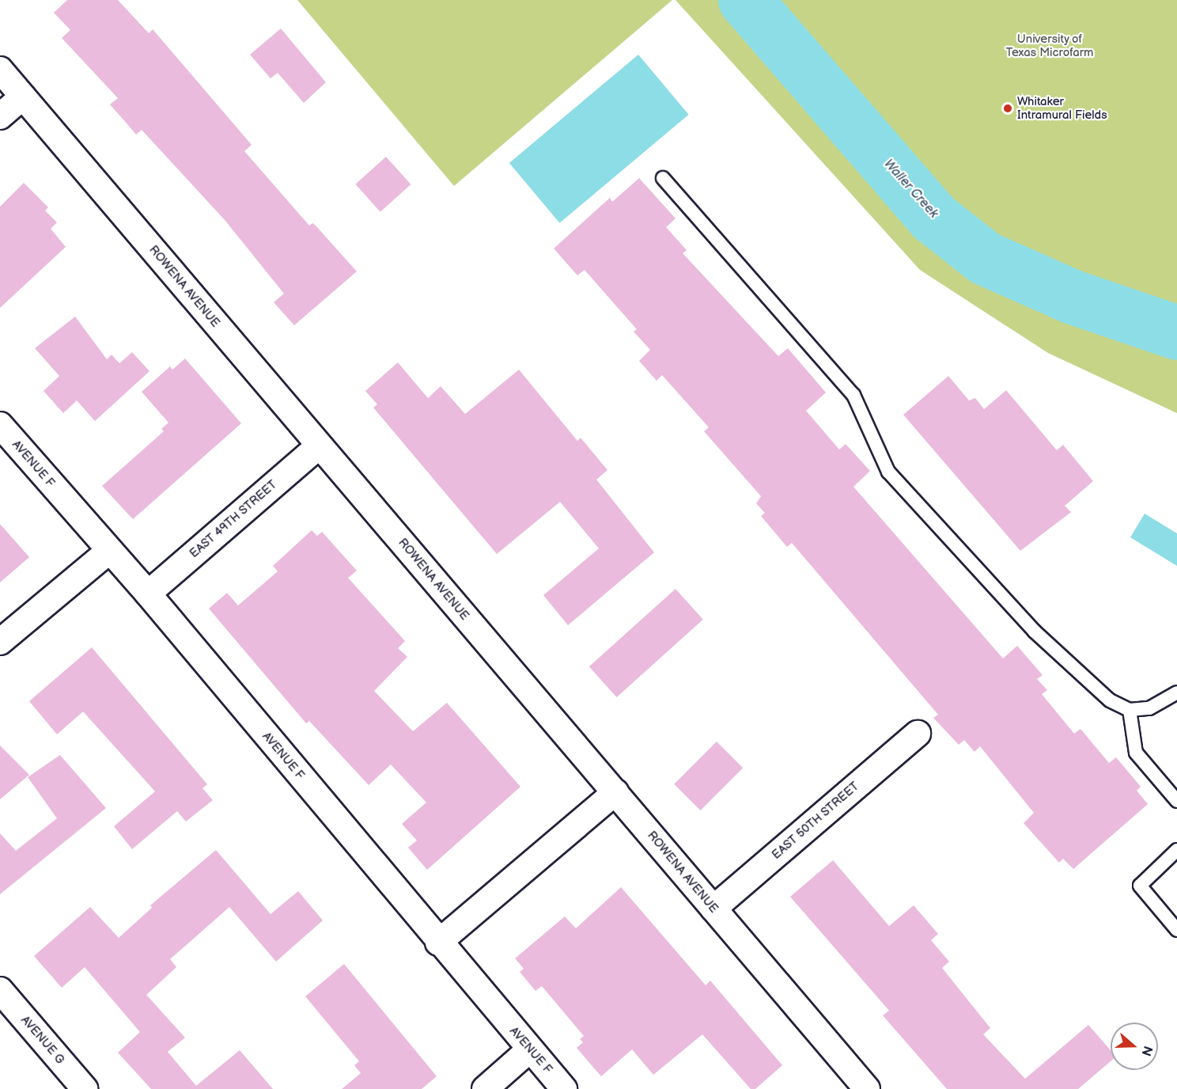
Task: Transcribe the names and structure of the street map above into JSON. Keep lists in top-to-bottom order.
{
  "streets": {
    "street": [
      "ROWENA AVENUE",
      "AVENUE F",
      "EAST 49TH STREET",
      "EAST 50TH STREET",
      "AVENUE G"
    ]
  },
  "crossings": [
    ["ROWENA AVENUE", "EAST 49TH STREET"],
    ["ROWENA AVENUE", "EAST 50TH STREET"],
    ["AVENUE F", "EAST 49TH STREET"]
  ],
  "water": ["Waller Creek"],
  "parks": ["University of Texas Microfarm"],
  "places": ["Whitaker Intramural Fields"],
  "north": "right"
}
